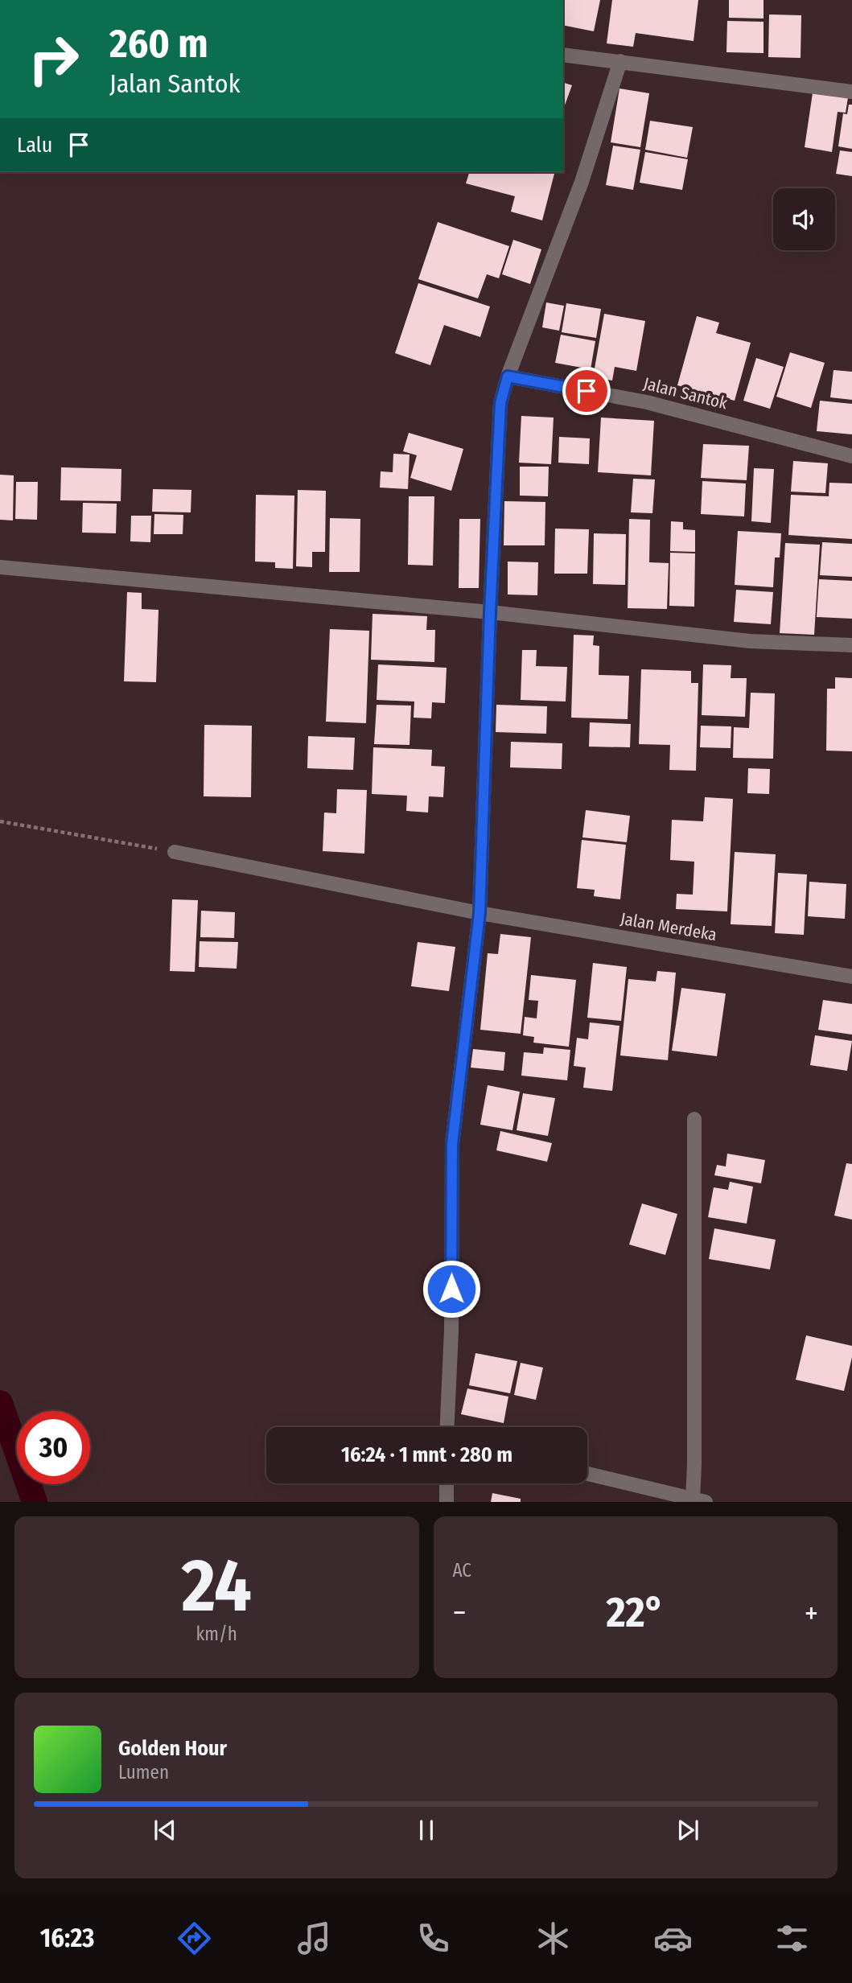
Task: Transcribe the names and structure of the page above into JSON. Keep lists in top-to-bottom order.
{
  "streets": {
    "street": ["Jalan Santok", "Jalan Merdeka"]
  },
  "page": {
    "turn": ["260 m", "Jalan Santok"],
    "then": "Lalu",
    "limit": "30",
    "trip": "16:24 · 1 mnt · 280 m",
    "tile": [
      ["24", "km/h"],
      "AC"
    ],
    "heat": ["−", "22°", "+"],
    "song": ["Golden Hour", "Lumen"],
    "tabs": "16:23"
  }
}
